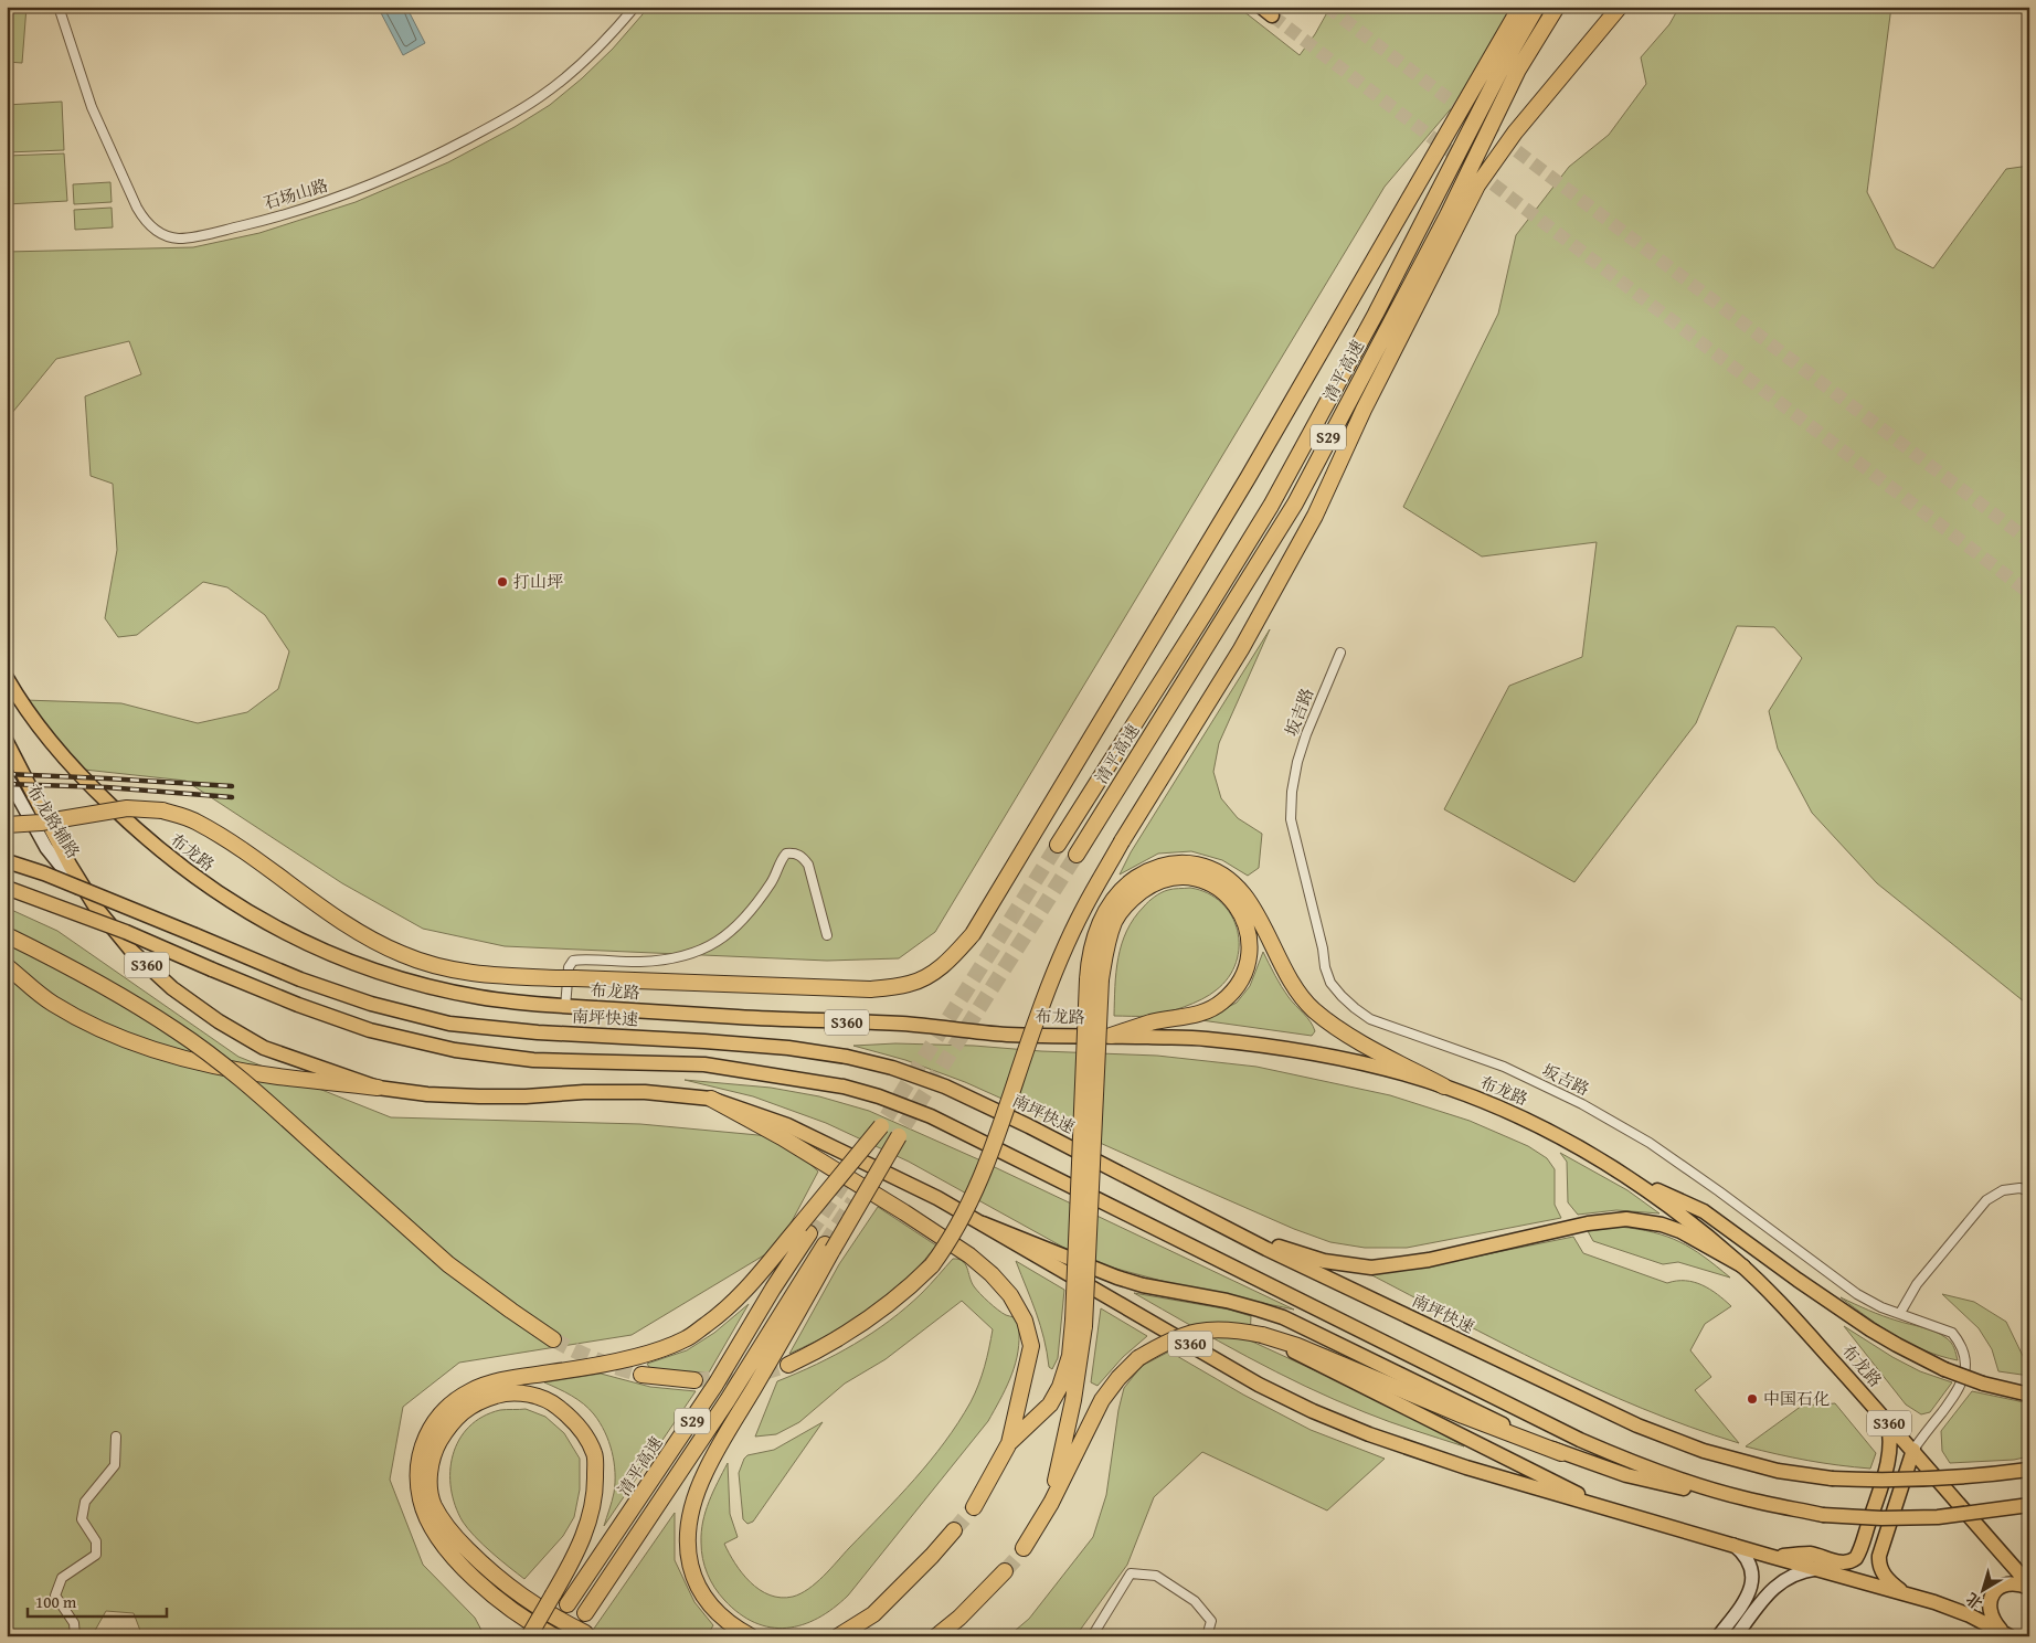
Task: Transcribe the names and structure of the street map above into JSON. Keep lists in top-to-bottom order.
{
  "streets": {
    "highway": ["清平高速", "S29"],
    "main road": [
      "布龙路辅路",
      "布龙路",
      "S360",
      "南坪快速"
    ],
    "street": ["石场山路", "坂吉路"]
  },
  "crossings": [
    ["坂吉路", "布龙路"],
    ["布龙路辅路", "S360"]
  ],
  "places": ["打山坪", "中国石化"],
  "scale_bar": "100 m",
  "north": "bottom left"
}
